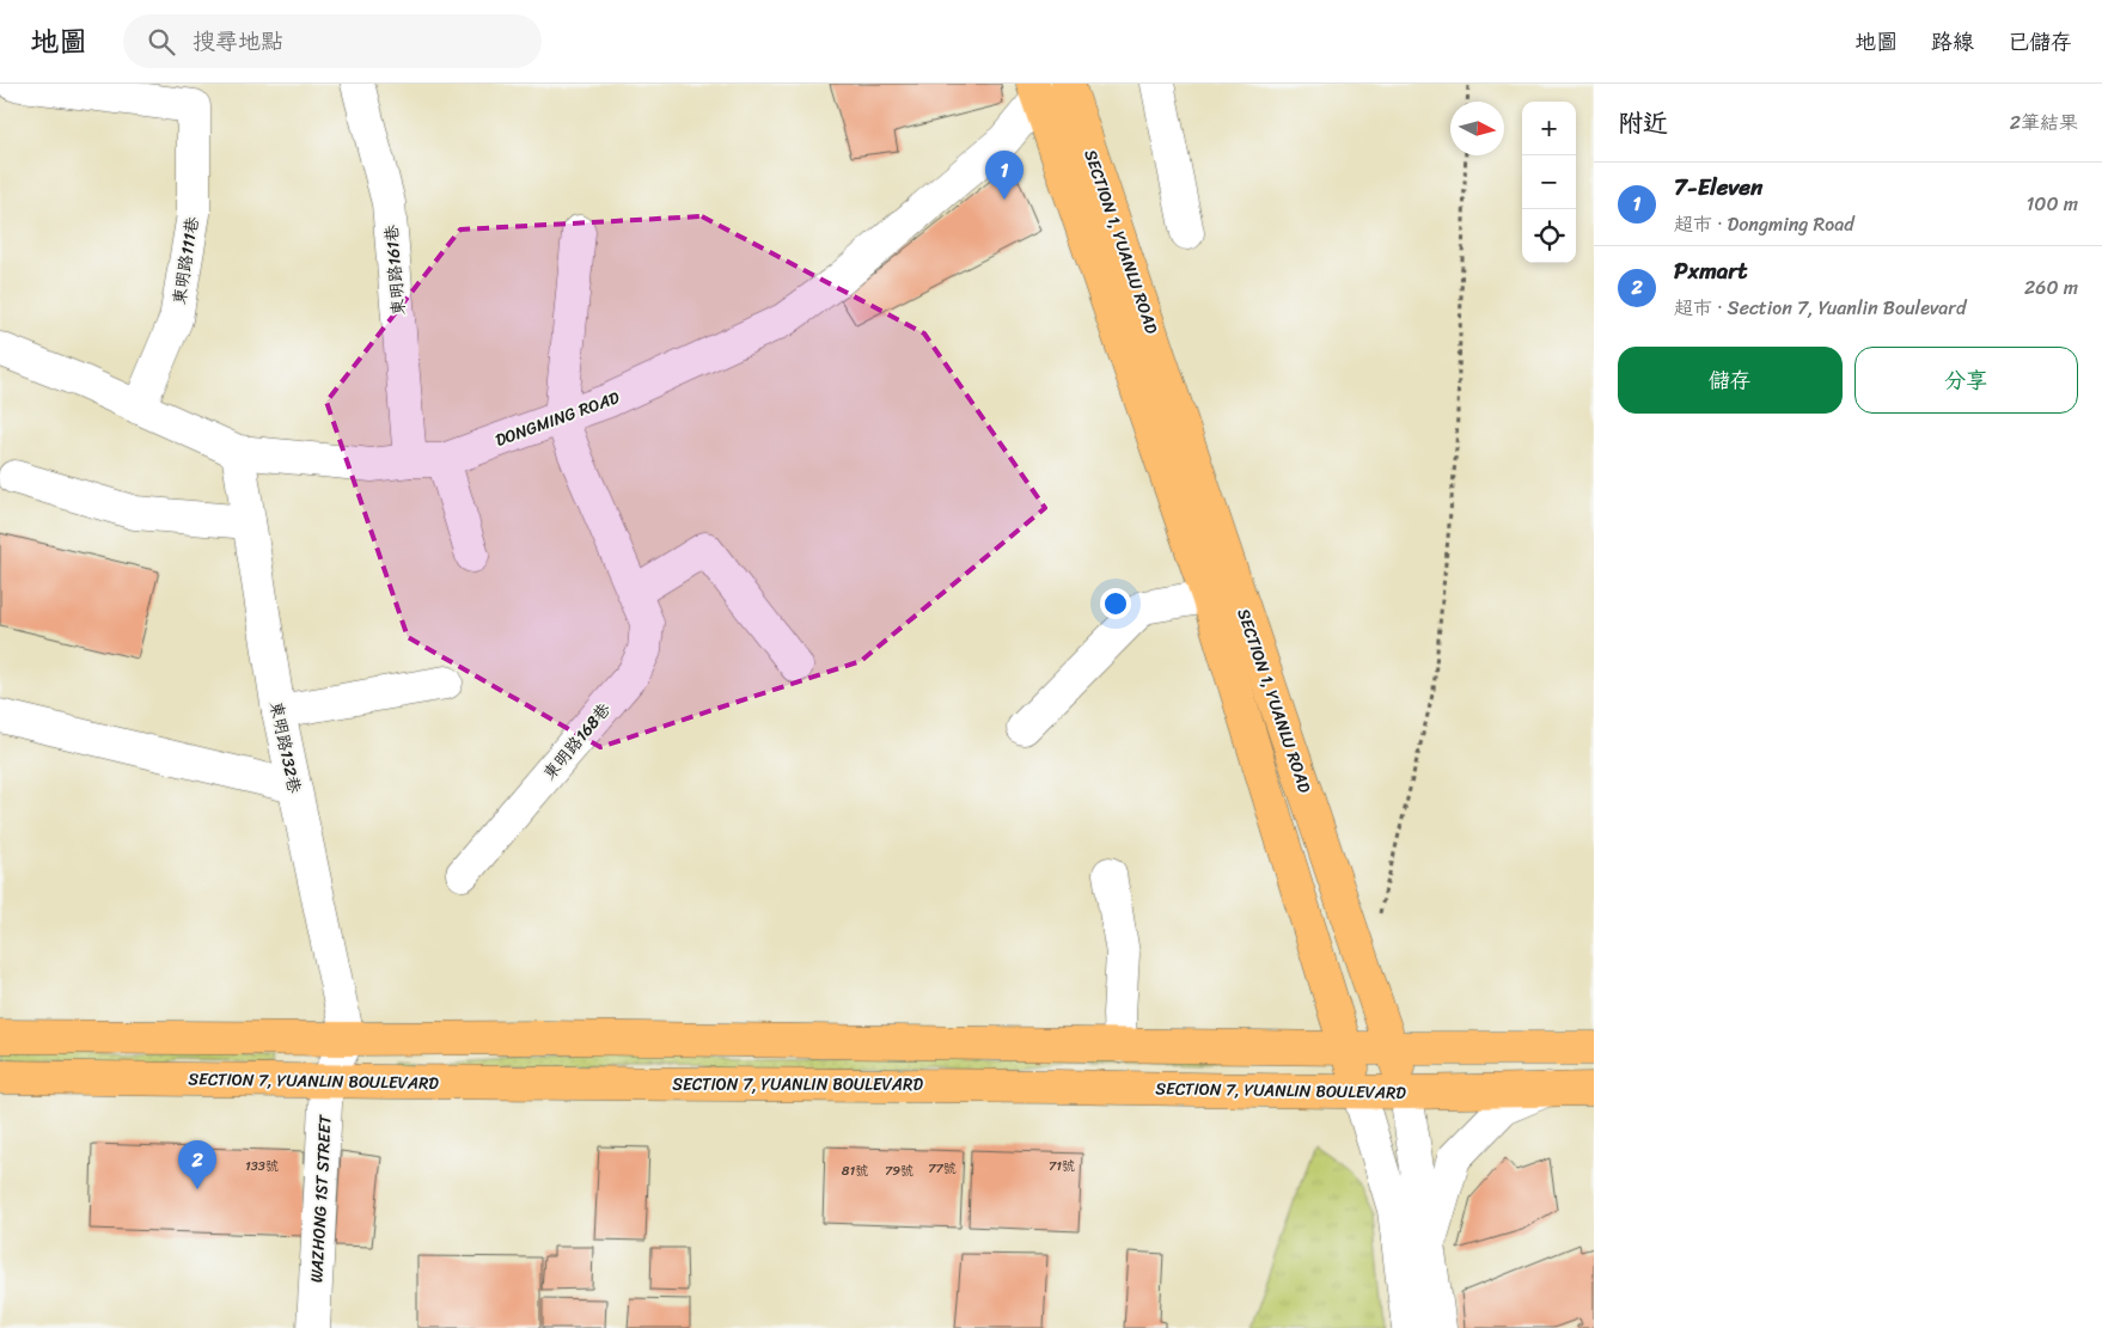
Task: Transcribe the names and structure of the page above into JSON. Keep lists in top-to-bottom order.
{
  "streets": {
    "main road": ["SECTION 1, YUANLU ROAD", "SECTION 7, YUANLIN BOULEVARD"],
    "street": [
      "東明路111巷",
      "東明路161巷",
      "DONGMING ROAD",
      "東明路168巷",
      "東明路132巷",
      "WAZHONG 1ST STREET"
    ]
  },
  "crossings": [
    ["SECTION 1, YUANLU ROAD", "DONGMING ROAD"],
    ["SECTION 1, YUANLU ROAD", "SECTION 7, YUANLIN BOULEVARD"],
    ["東明路111巷", "DONGMING ROAD"],
    ["東明路161巷", "DONGMING ROAD"],
    ["DONGMING ROAD", "東明路168巷"],
    ["DONGMING ROAD", "東明路132巷"],
    ["東明路132巷", "WAZHONG 1ST STREET"],
    ["SECTION 7, YUANLIN BOULEVARD", "WAZHONG 1ST STREET"]
  ],
  "house_numbers": [
    "133號",
    "71號",
    "77號",
    "81號",
    "79號"
  ],
  "north": "right",
  "page": {
    "header": "地圖",
    "search": "搜尋地點",
    "nav": ["地圖", "路線", "已儲存"],
    "heading": ["附近", "2筆結果"],
    "map_buttons": ["+", "−"],
    "pins": ["1", "2"],
    "list": [
      {
        "mark": "1",
        "name": "7-Eleven",
        "note": "超市 · Dongming Road",
        "value": "100 m"
      },
      {
        "mark": "2",
        "name": "Pxmart",
        "note": "超市 · Section 7, Yuanlin Boulevard",
        "value": "260 m"
      }
    ],
    "buttons": ["儲存", "分享"]
  }
}
